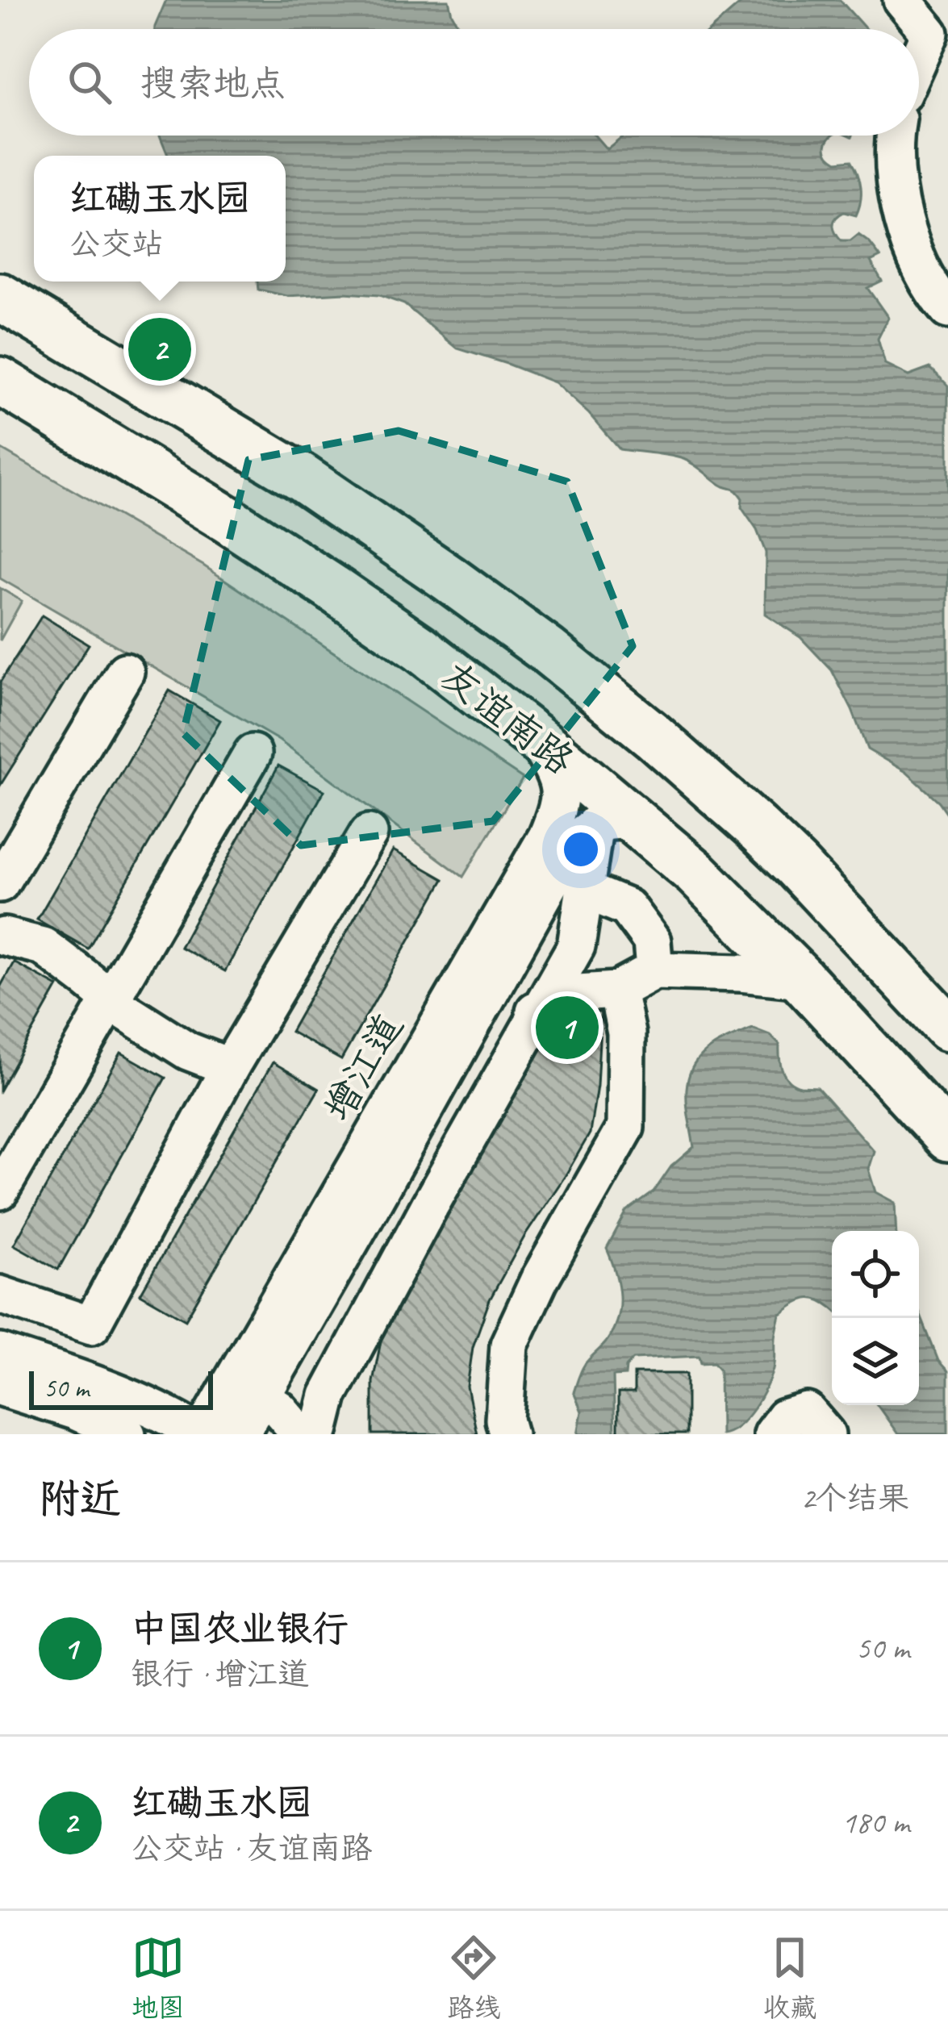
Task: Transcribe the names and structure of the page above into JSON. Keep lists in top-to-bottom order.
{
  "streets": {
    "main road": ["友谊南路"],
    "street": ["增江道"]
  },
  "crossings": [
    ["友谊南路", "增江道"]
  ],
  "scale_bar": "50 m",
  "page": {
    "search": "搜索地点",
    "popup": ["红磡玉水园", "公交站"],
    "pins": ["2", "1"],
    "scale": "50 m",
    "heading": ["附近", "2个结果"],
    "list": [
      {
        "mark": "1",
        "name": "中国农业银行",
        "note": "银行 · 增江道",
        "value": "50 m"
      },
      {
        "mark": "2",
        "name": "红磡玉水园",
        "note": "公交站 · 友谊南路",
        "value": "180 m"
      }
    ],
    "nav": ["地图", "路线", "收藏"]
  }
}
